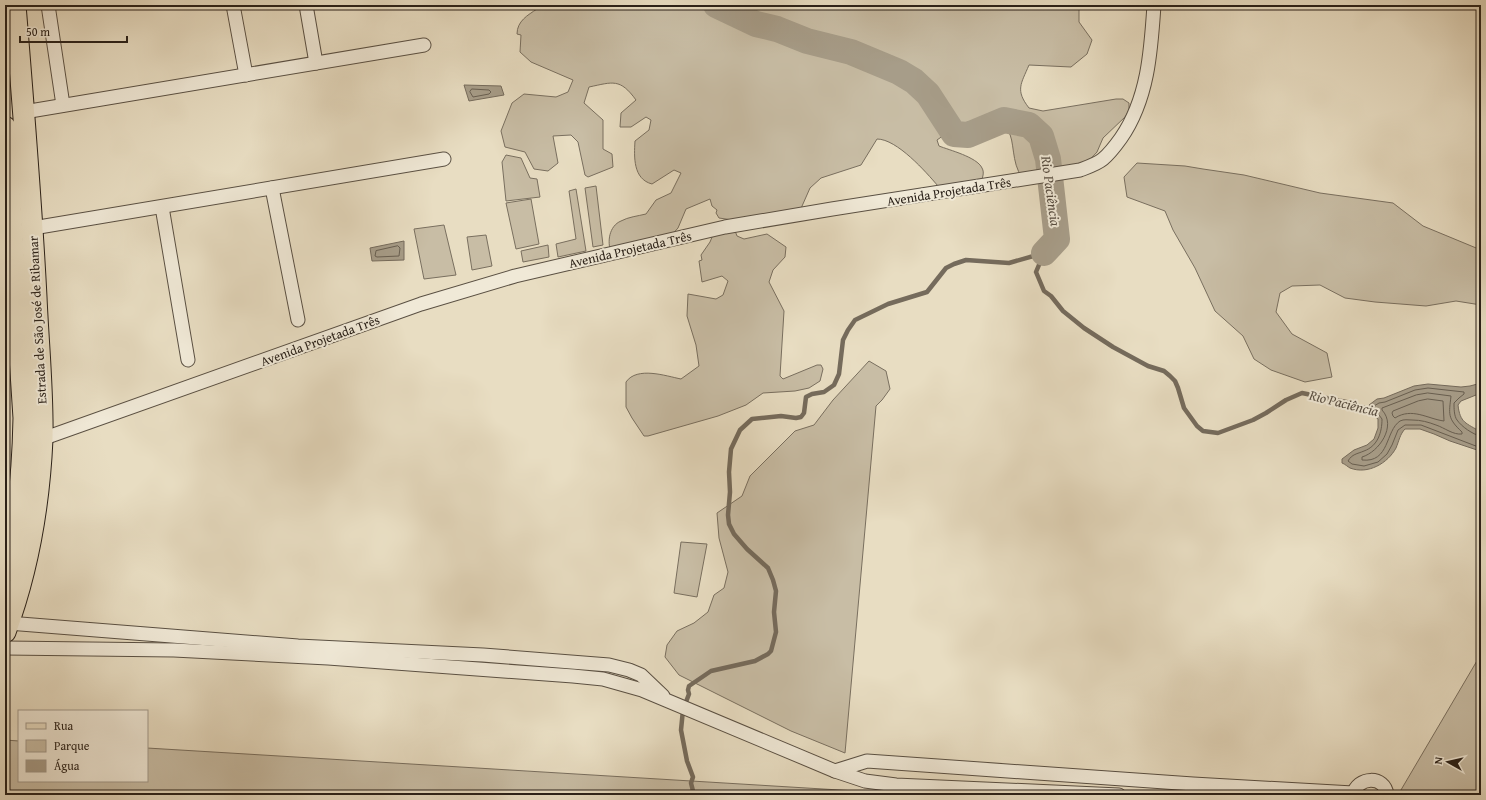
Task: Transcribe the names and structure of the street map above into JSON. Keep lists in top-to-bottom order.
{
  "streets": {
    "main road": ["Estrada de São José de Ribamar"],
    "street": ["Avenida Projetada Três"]
  },
  "crossings": [
    ["Avenida Projetada Três", "Estrada de São José de Ribamar"]
  ],
  "water": ["Rio Paciência"],
  "legend": ["Rua", "Parque", "Água"],
  "scale_bar": "50 m",
  "north": "left"
}
